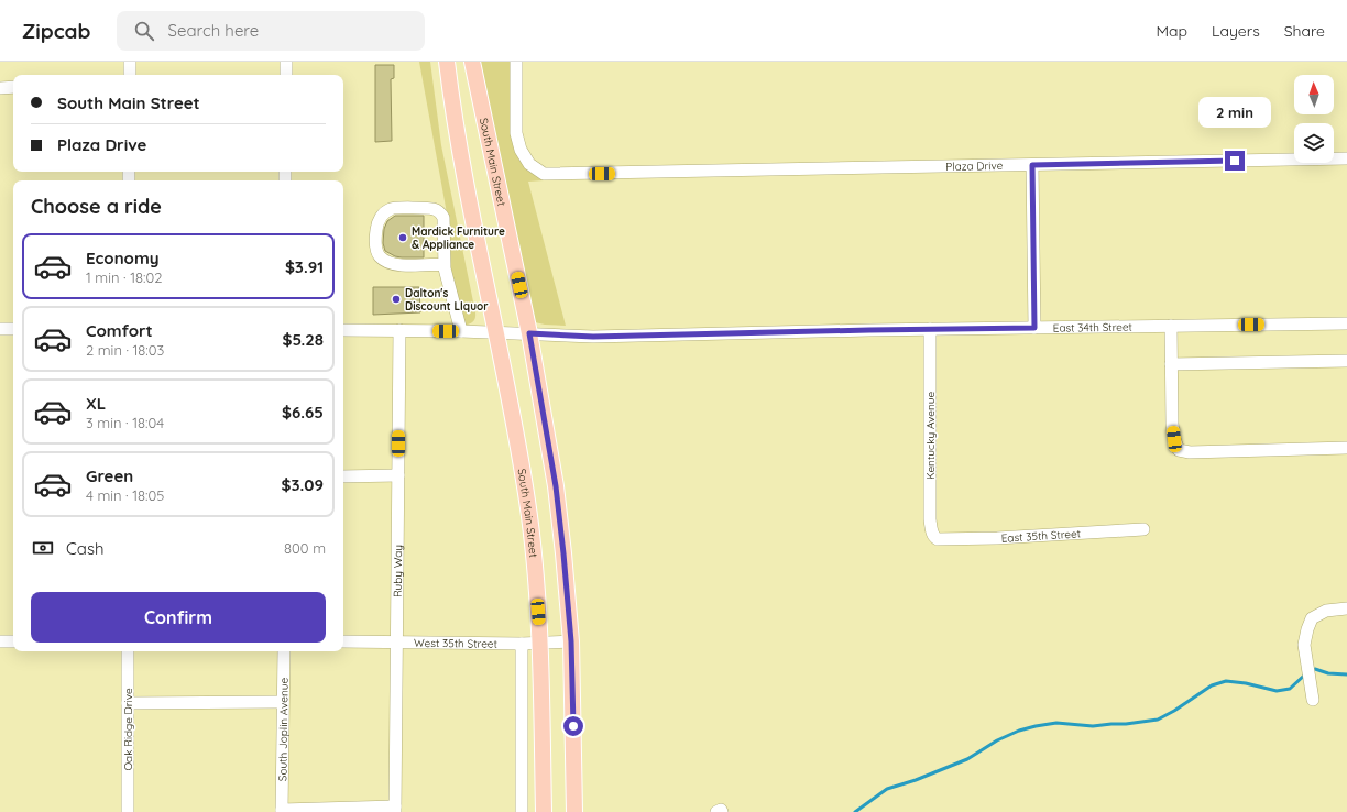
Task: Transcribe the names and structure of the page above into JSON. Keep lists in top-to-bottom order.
{
  "streets": {
    "main road": ["South Main Street"],
    "street": [
      "Plaza Drive",
      "East 34th Street",
      "Kentucky Avenue",
      "East 35th Street",
      "Ruby Way",
      "West 35th Street",
      "Oak Ridge Drive",
      "South Joplin Avenue"
    ]
  },
  "crossings": [
    ["South Main Street", "East 34th Street"],
    ["South Main Street", "West 35th Street"],
    ["East 34th Street", "Kentucky Avenue"],
    ["East 34th Street", "Ruby Way"],
    ["Kentucky Avenue", "East 35th Street"],
    ["Ruby Way", "West 35th Street"]
  ],
  "places": ["Mardick Furniture & Appliance", "Dalton's Discount LIquor"],
  "north": "top",
  "page": {
    "header": "Zipcab",
    "search": "Search here",
    "nav": ["Map", "Layers", "Share"],
    "banner": ["South Main Street", "Plaza Drive"],
    "bubble": "2 min",
    "heading": "Choose a ride",
    "list": [
      {
        "name": "Economy",
        "note": "1 min · 18:02",
        "value": "$3.91"
      },
      {
        "name": "Comfort",
        "note": "2 min · 18:03",
        "value": "$5.28"
      },
      {
        "name": "XL",
        "note": "3 min · 18:04",
        "value": "$6.65"
      },
      {
        "name": "Green",
        "note": "4 min · 18:05",
        "value": "$3.09"
      }
    ],
    "pay": ["Cash", "800 m"],
    "buttons": "Confirm"
  }
}
